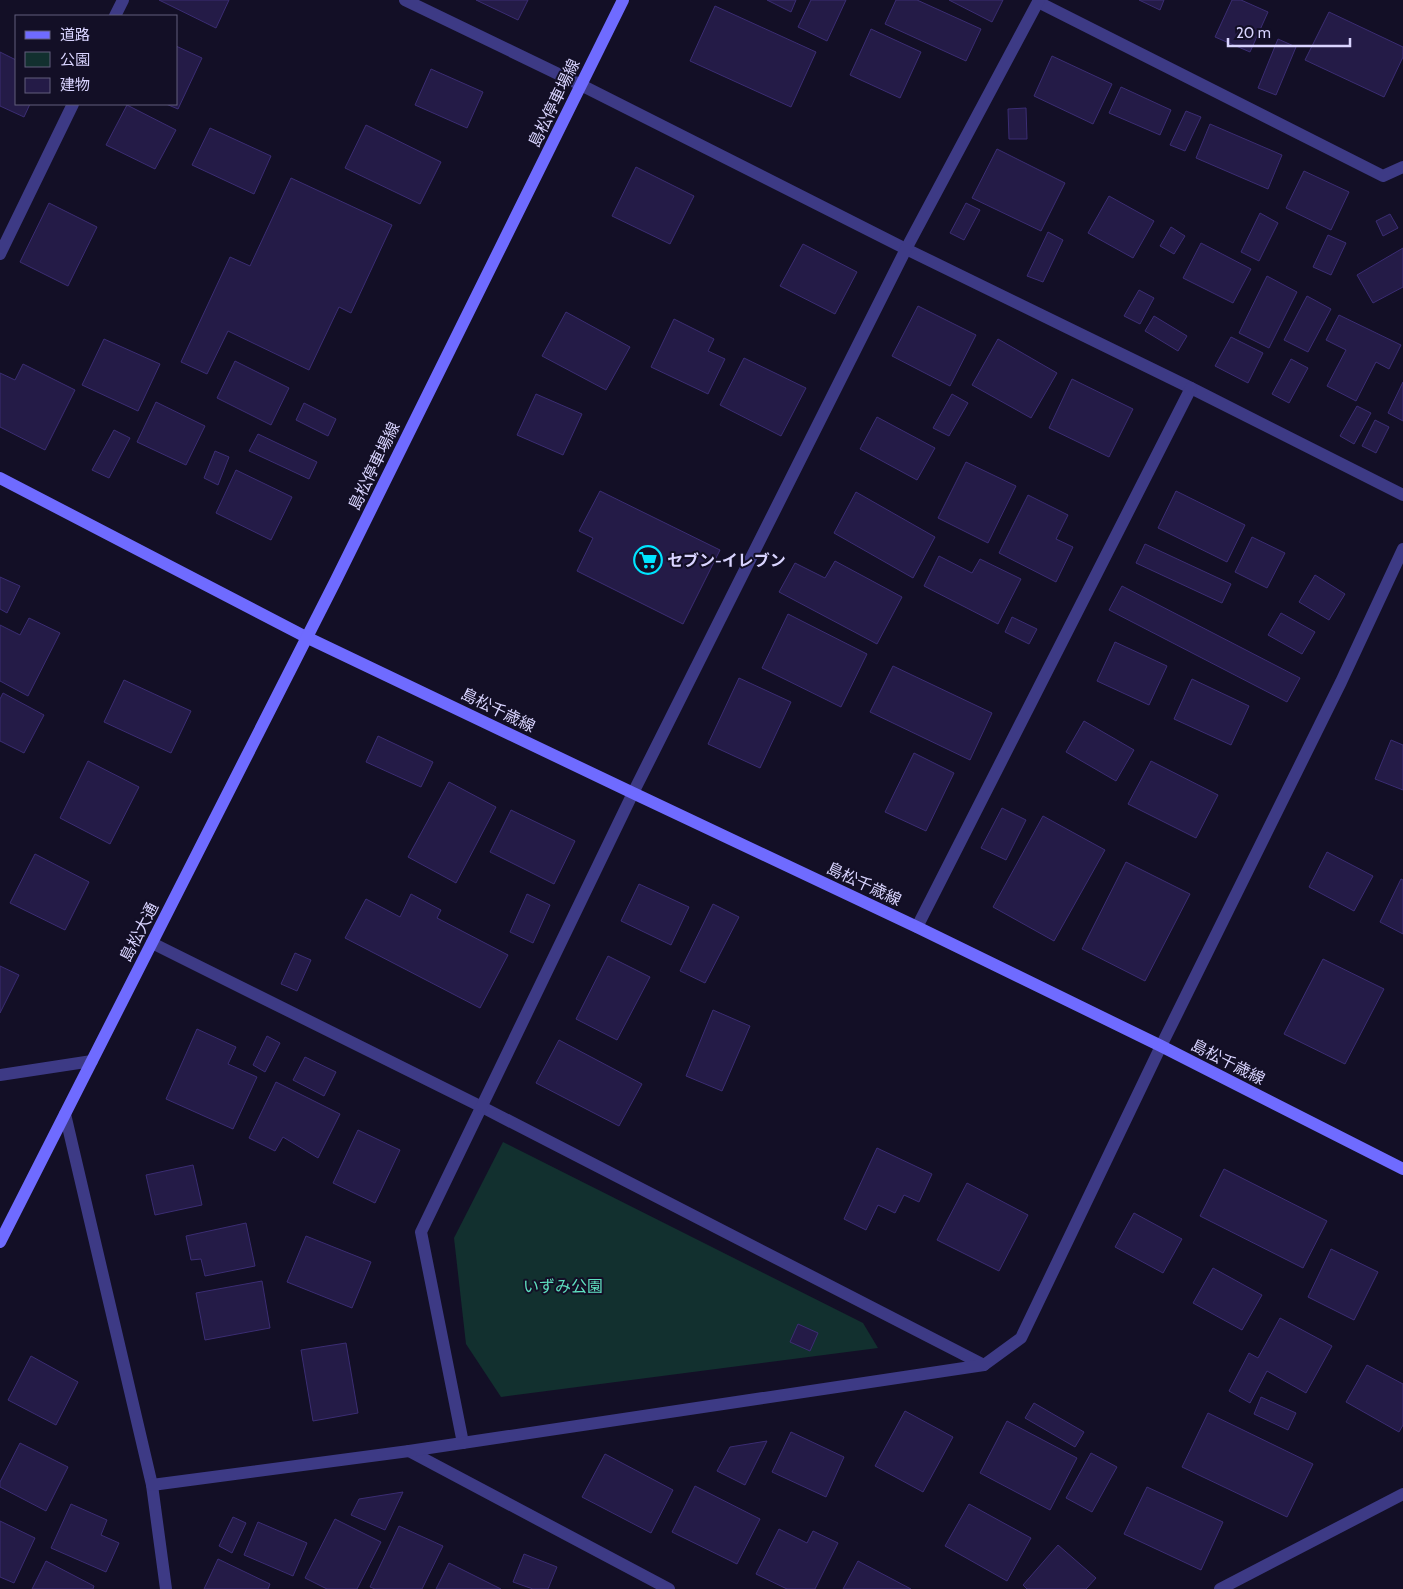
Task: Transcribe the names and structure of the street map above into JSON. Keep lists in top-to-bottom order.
{
  "streets": {
    "main road": ["島松停車場線", "島松千歳線", "島松大通"]
  },
  "crossings": [
    ["島松停車場線", "島松千歳線"],
    ["島松停車場線", "島松大通"],
    ["島松千歳線", "島松大通"]
  ],
  "parks": ["いずみ公園"],
  "places": {
    "supermarket": ["セブン-イレブン"]
  },
  "legend": ["道路", "公園", "建物"],
  "scale_bar": "20 m"
}
